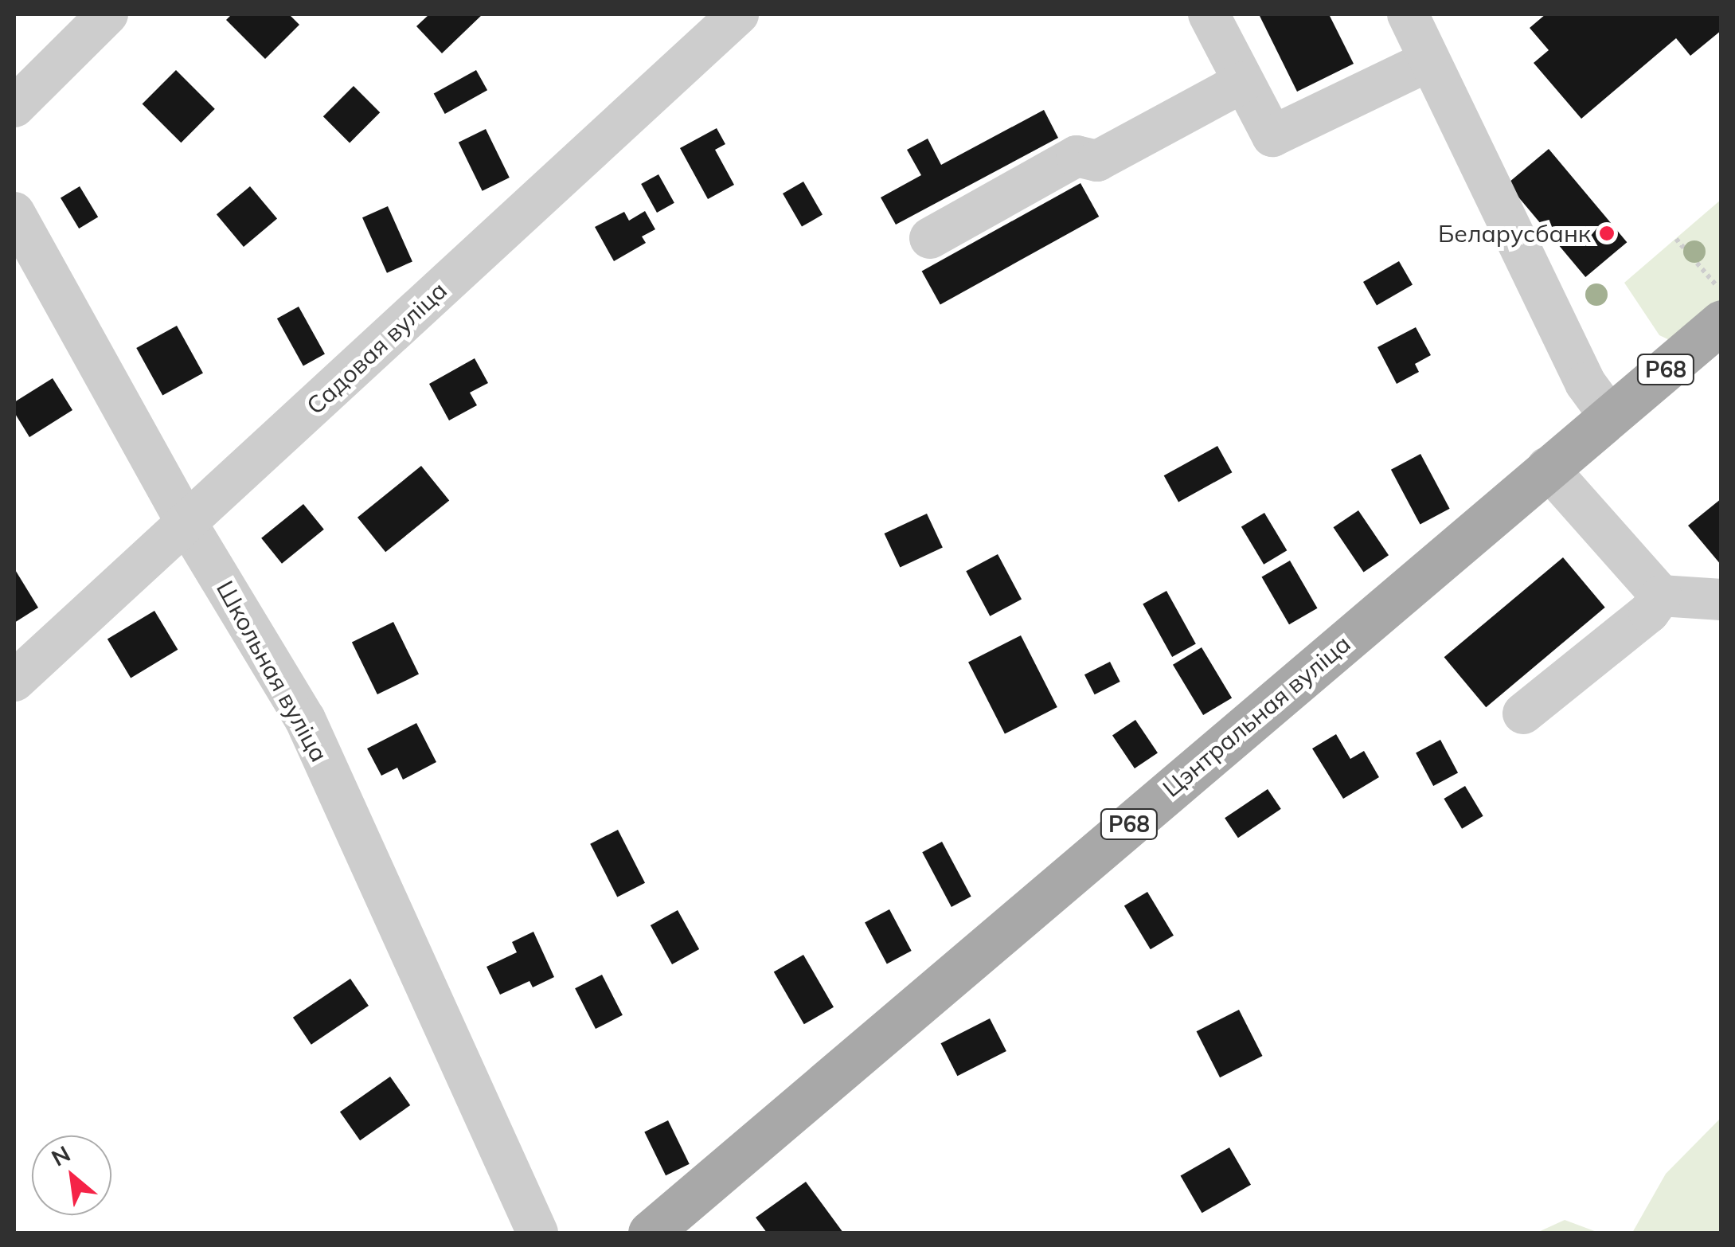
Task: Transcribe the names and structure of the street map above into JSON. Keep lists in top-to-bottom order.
{
  "streets": {
    "main road": ["Р68", "Цэнтральная вуліца"],
    "street": ["Садовая вуліца", "Школьная вуліца"]
  },
  "crossings": [
    ["Садовая вуліца", "Школьная вуліца"],
    ["Р68", "Цэнтральная вуліца"]
  ],
  "places": ["Беларусбанк"],
  "north": "top left"
}
